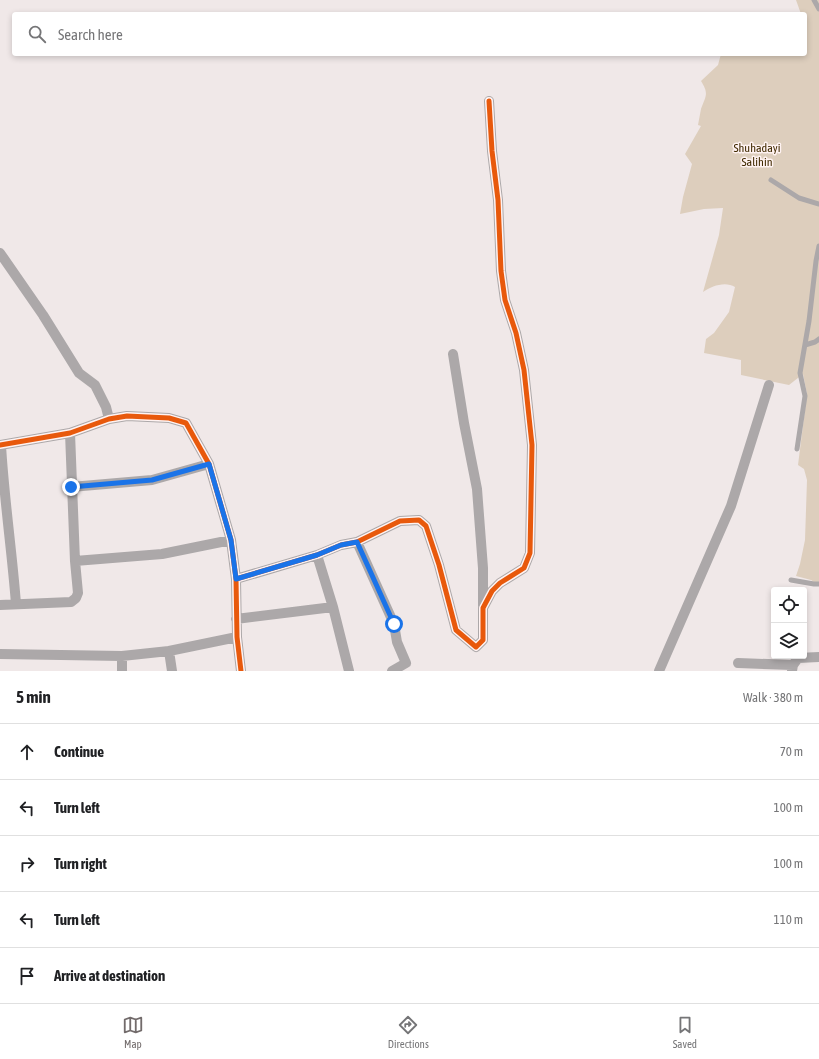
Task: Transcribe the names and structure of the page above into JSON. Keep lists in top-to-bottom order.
{
  "parks": ["Shuhadayi Salihin"],
  "page": {
    "search": "Search here",
    "heading": ["5 min", "Walk · 380 m"],
    "list": [
      ["Continue", "70 m"],
      ["Turn left", "100 m"],
      ["Turn right", "100 m"],
      ["Turn left", "110 m"],
      "Arrive at destination"
    ],
    "nav": ["Map", "Directions", "Saved"]
  }
}
